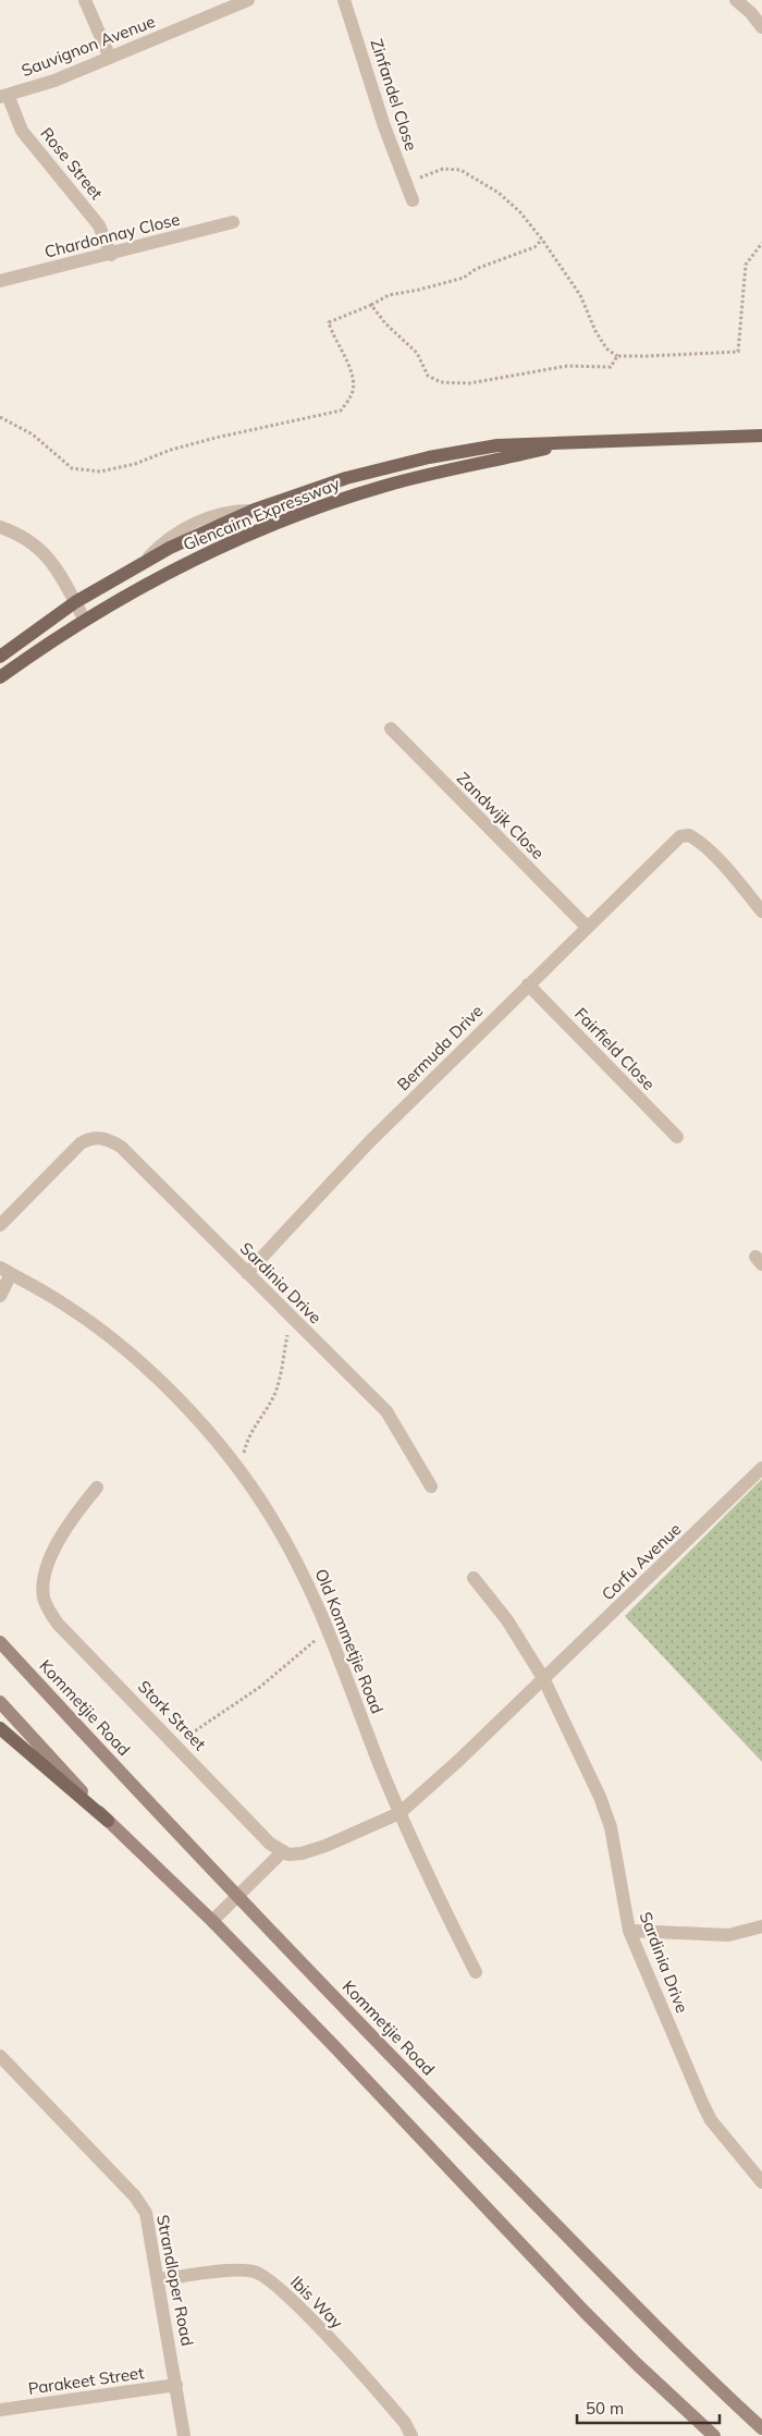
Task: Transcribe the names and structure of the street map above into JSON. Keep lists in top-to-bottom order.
{
  "streets": {
    "main road": ["Glencairn Expressway", "Kommetjie Road"],
    "street": [
      "Sauvignon Avenue",
      "Zinfandel Close",
      "Rose Street",
      "Chardonnay Close",
      "Zandwijk Close",
      "Bermuda Drive",
      "Fairfield Close",
      "Sardinia Drive",
      "Corfu Avenue",
      "Old Kommetjie Road",
      "Stork Street",
      "Strandloper Road",
      "Ibis Way",
      "Parakeet Street"
    ]
  },
  "crossings": [
    ["Sauvignon Avenue", "Rose Street"],
    ["Rose Street", "Chardonnay Close"],
    ["Zandwijk Close", "Bermuda Drive"],
    ["Bermuda Drive", "Fairfield Close"],
    ["Bermuda Drive", "Sardinia Drive"],
    ["Sardinia Drive", "Corfu Avenue"],
    ["Corfu Avenue", "Old Kommetjie Road"],
    ["Strandloper Road", "Ibis Way"],
    ["Strandloper Road", "Parakeet Street"]
  ],
  "scale_bar": "50 m"
}
